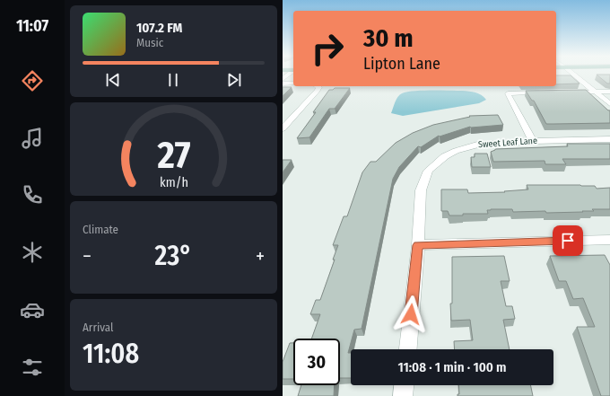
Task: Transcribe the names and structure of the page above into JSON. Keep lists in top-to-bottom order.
{
  "streets": {
    "street": ["Sweet Leaf Lane"]
  },
  "page": {
    "tabs": "11:07",
    "turn": ["30 m", "Lipton Lane"],
    "song": ["107.2 FM", "Music"],
    "tile": [
      "Climate",
      ["Arrival", "11:08"]
    ],
    "heat": ["−", "23°", "+"],
    "limit": "30",
    "trip": "11:08 · 1 min · 100 m",
    "gauge": ["27", "km/h"]
  }
}
